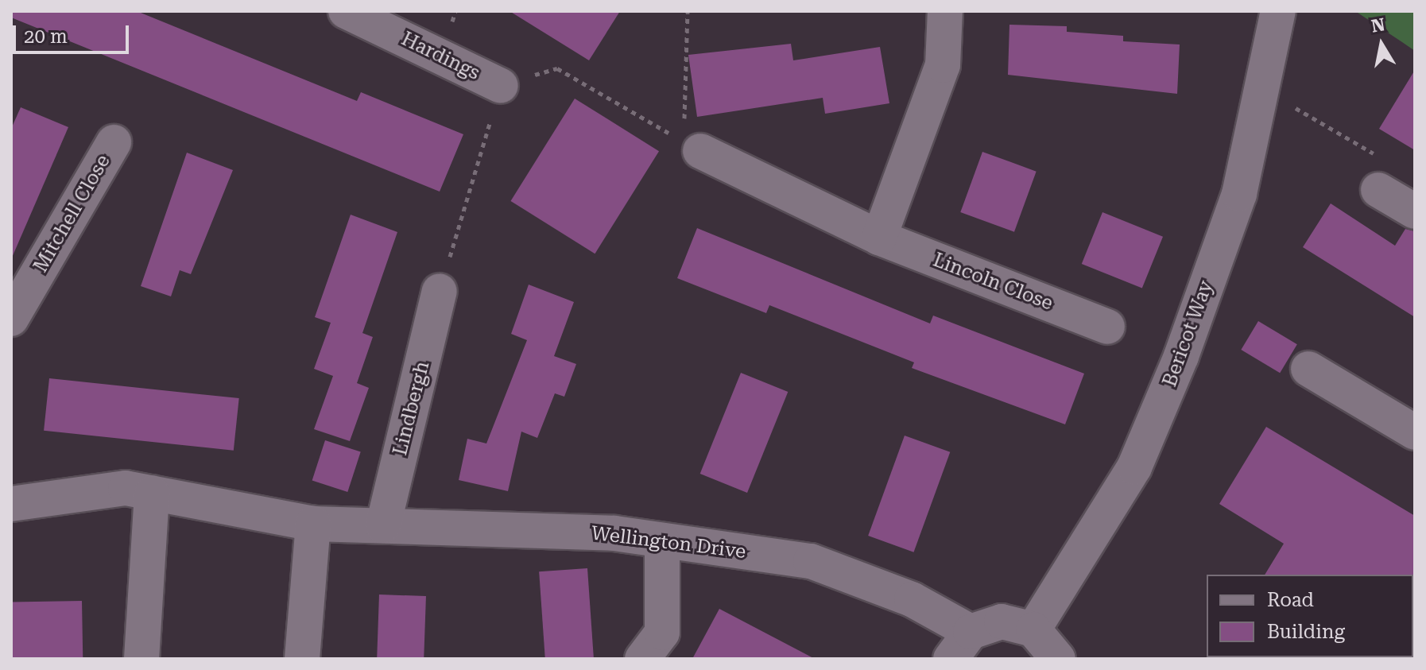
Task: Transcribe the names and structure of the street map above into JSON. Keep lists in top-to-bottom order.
{
  "streets": {
    "street": [
      "Hardings",
      "Mitchell Close",
      "Lincoln Close",
      "Bericot Way",
      "Lindbergh",
      "Wellington Drive"
    ]
  },
  "crossings": [
    ["Lindbergh", "Wellington Drive"]
  ],
  "legend": ["Road", "Building"],
  "scale_bar": "20 m",
  "north": "top"
}
